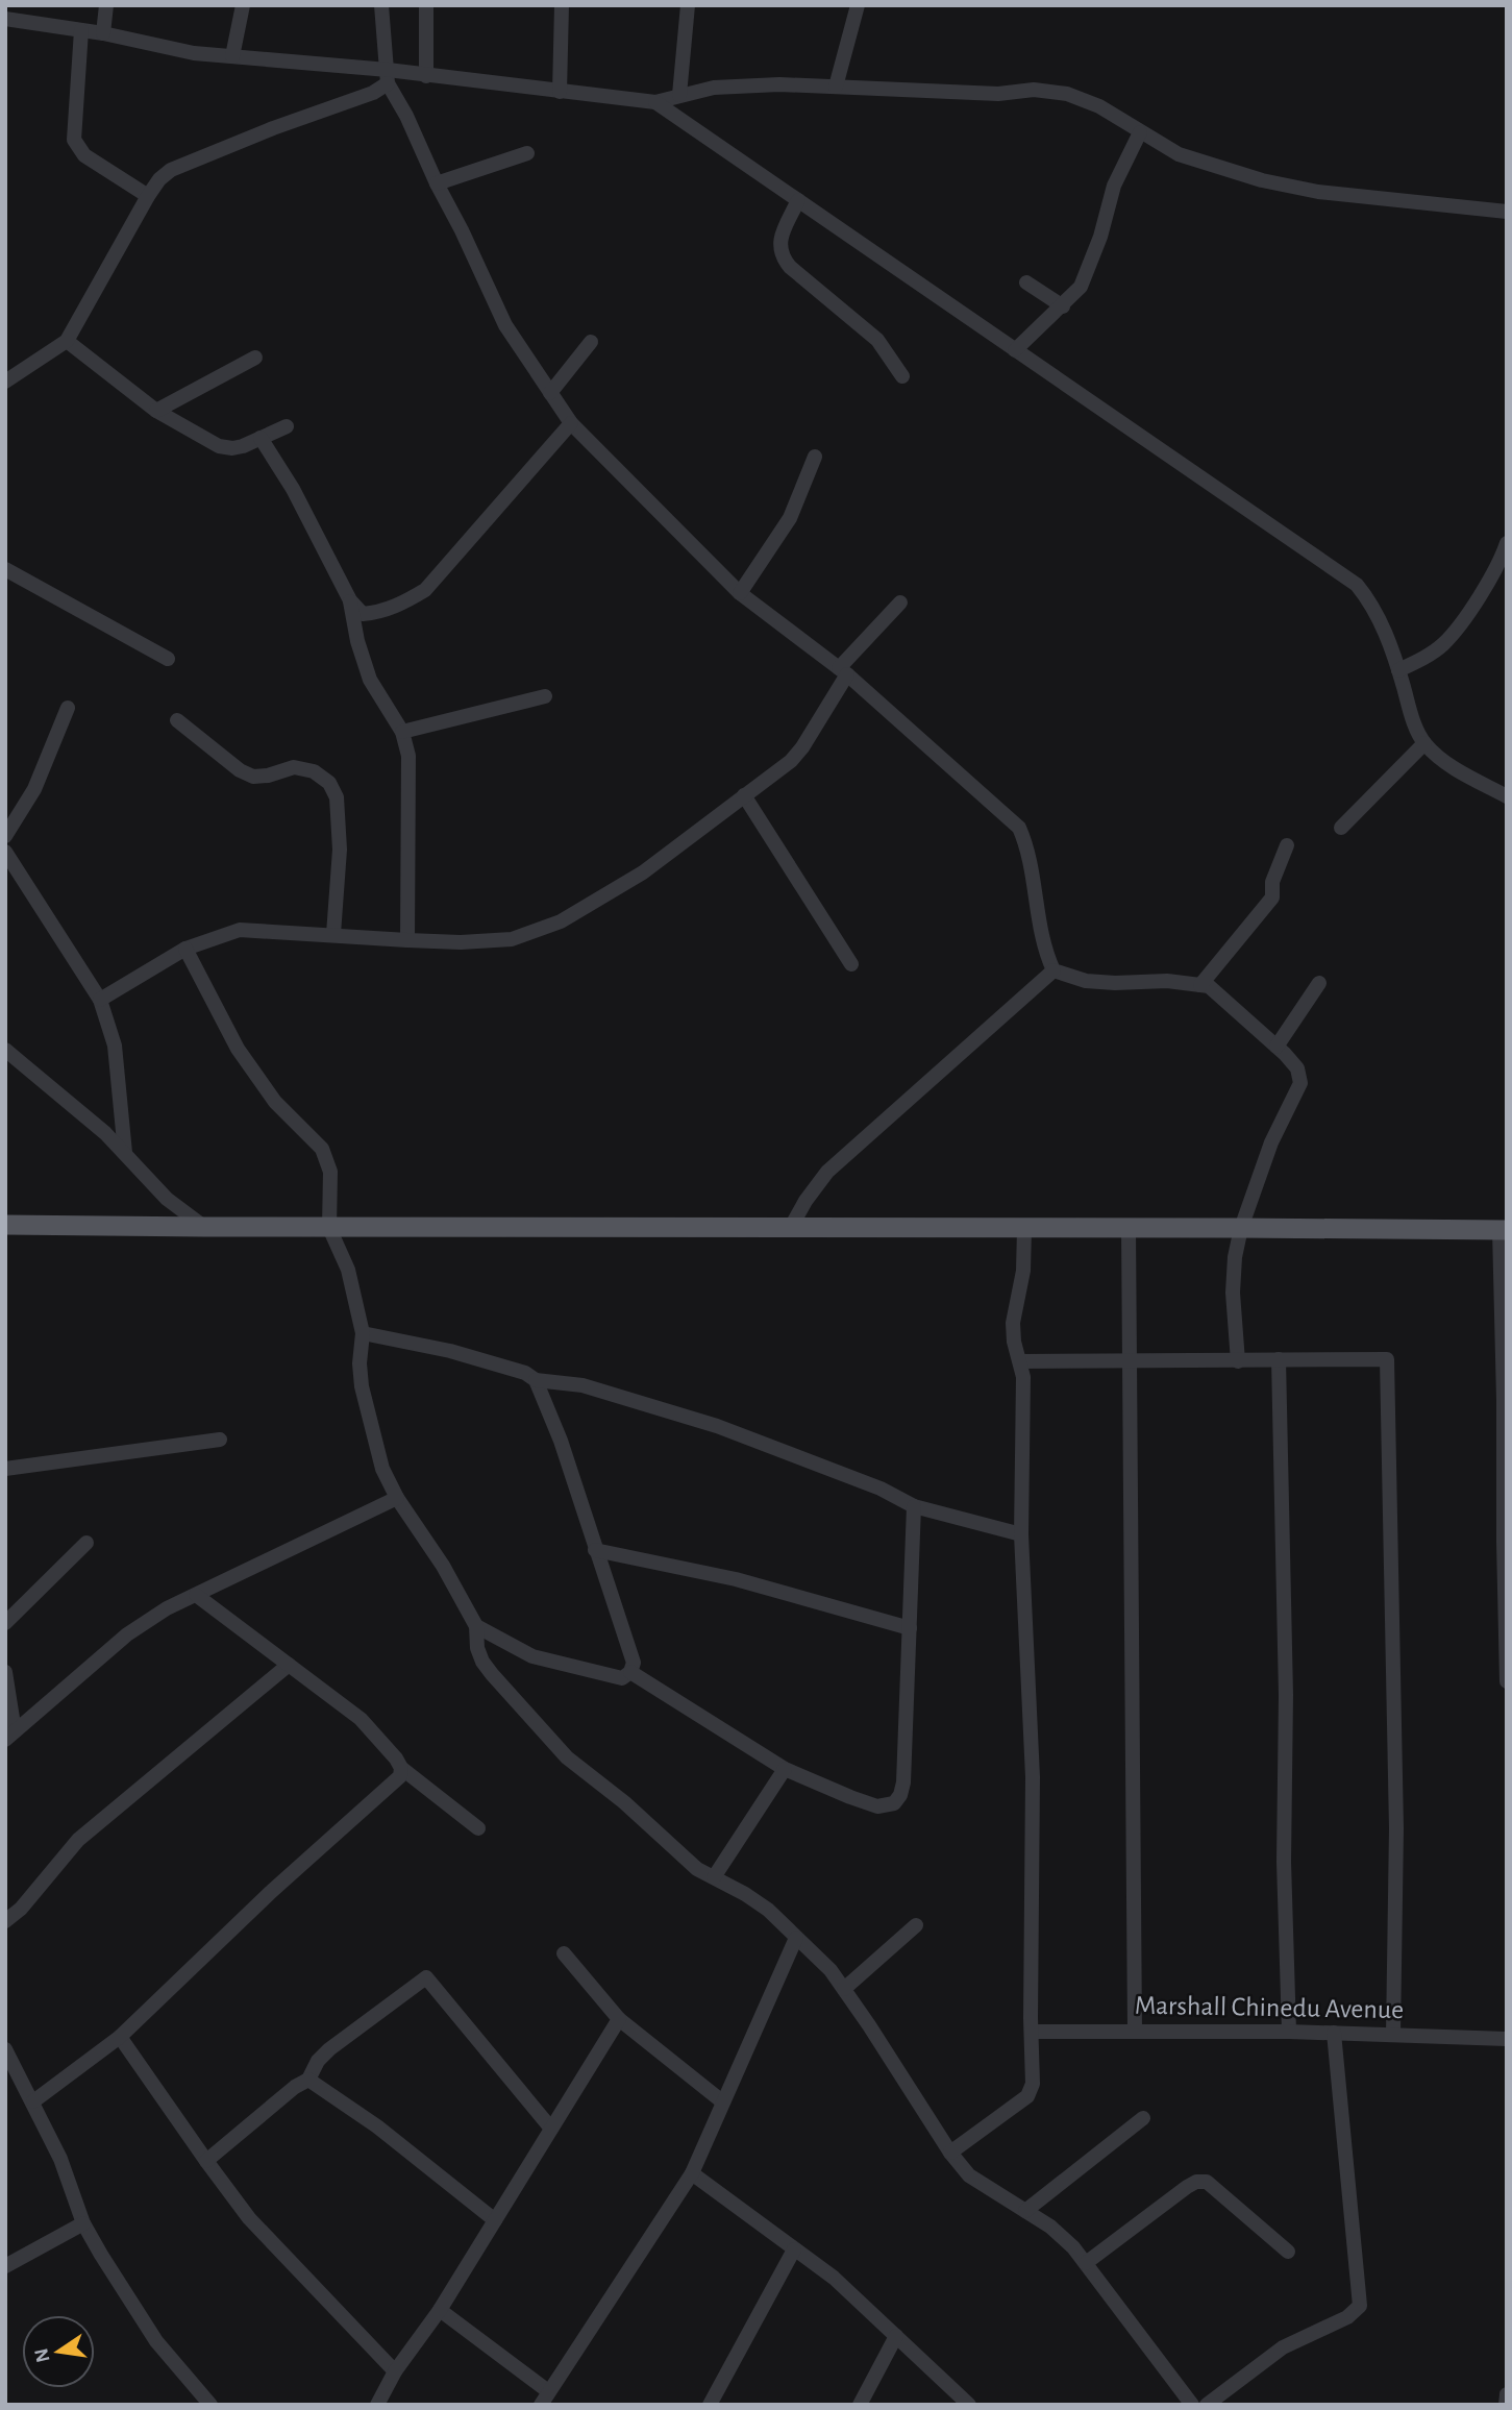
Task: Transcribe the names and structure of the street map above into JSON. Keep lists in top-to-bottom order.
{
  "streets": {
    "street": ["Marshall Chinedu Avenue"]
  },
  "north": "left"
}
